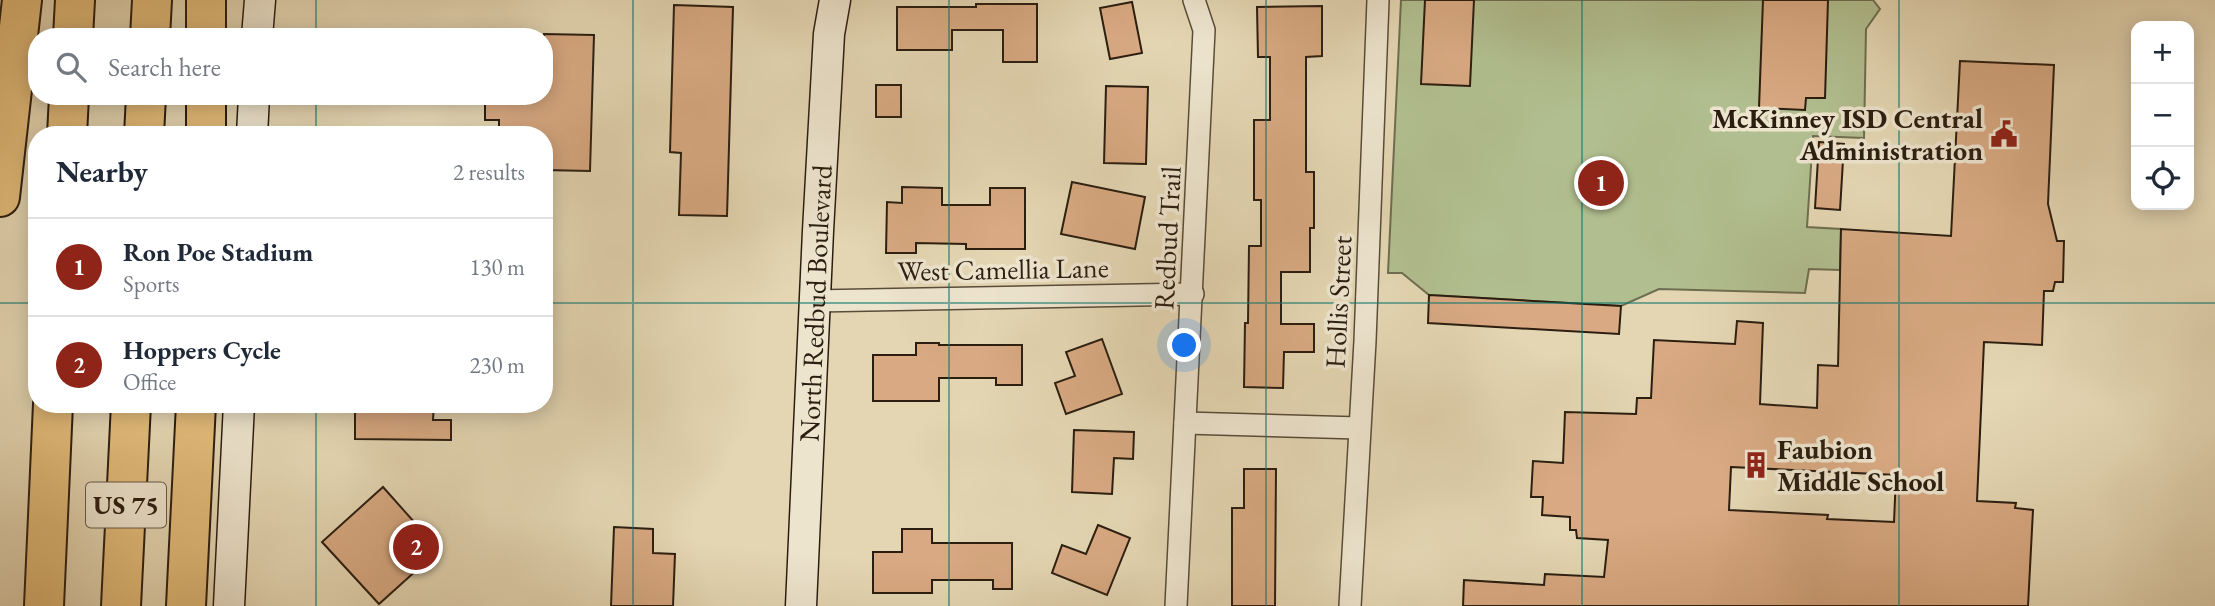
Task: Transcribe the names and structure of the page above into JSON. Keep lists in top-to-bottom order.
{
  "streets": {
    "highway": ["US 75"],
    "street": [
      "Redbud Trail",
      "West Camellia Lane",
      "Hollis Street",
      "North Redbud Boulevard"
    ]
  },
  "crossings": [
    ["Redbud Trail", "West Camellia Lane"],
    ["West Camellia Lane", "North Redbud Boulevard"]
  ],
  "places": {
    "public building": ["McKinney ISD Central Administration"],
    "building": ["Faubion Middle School"]
  },
  "page": {
    "map_buttons": ["+", "−"],
    "search": "Search here",
    "heading": ["Nearby", "2 results"],
    "pins": ["1", "2"],
    "list": [
      {
        "mark": "1",
        "name": "Ron Poe Stadium",
        "note": "Sports",
        "value": "130 m"
      },
      {
        "mark": "2",
        "name": "Hoppers Cycle",
        "note": "Office",
        "value": "230 m"
      }
    ]
  }
}
